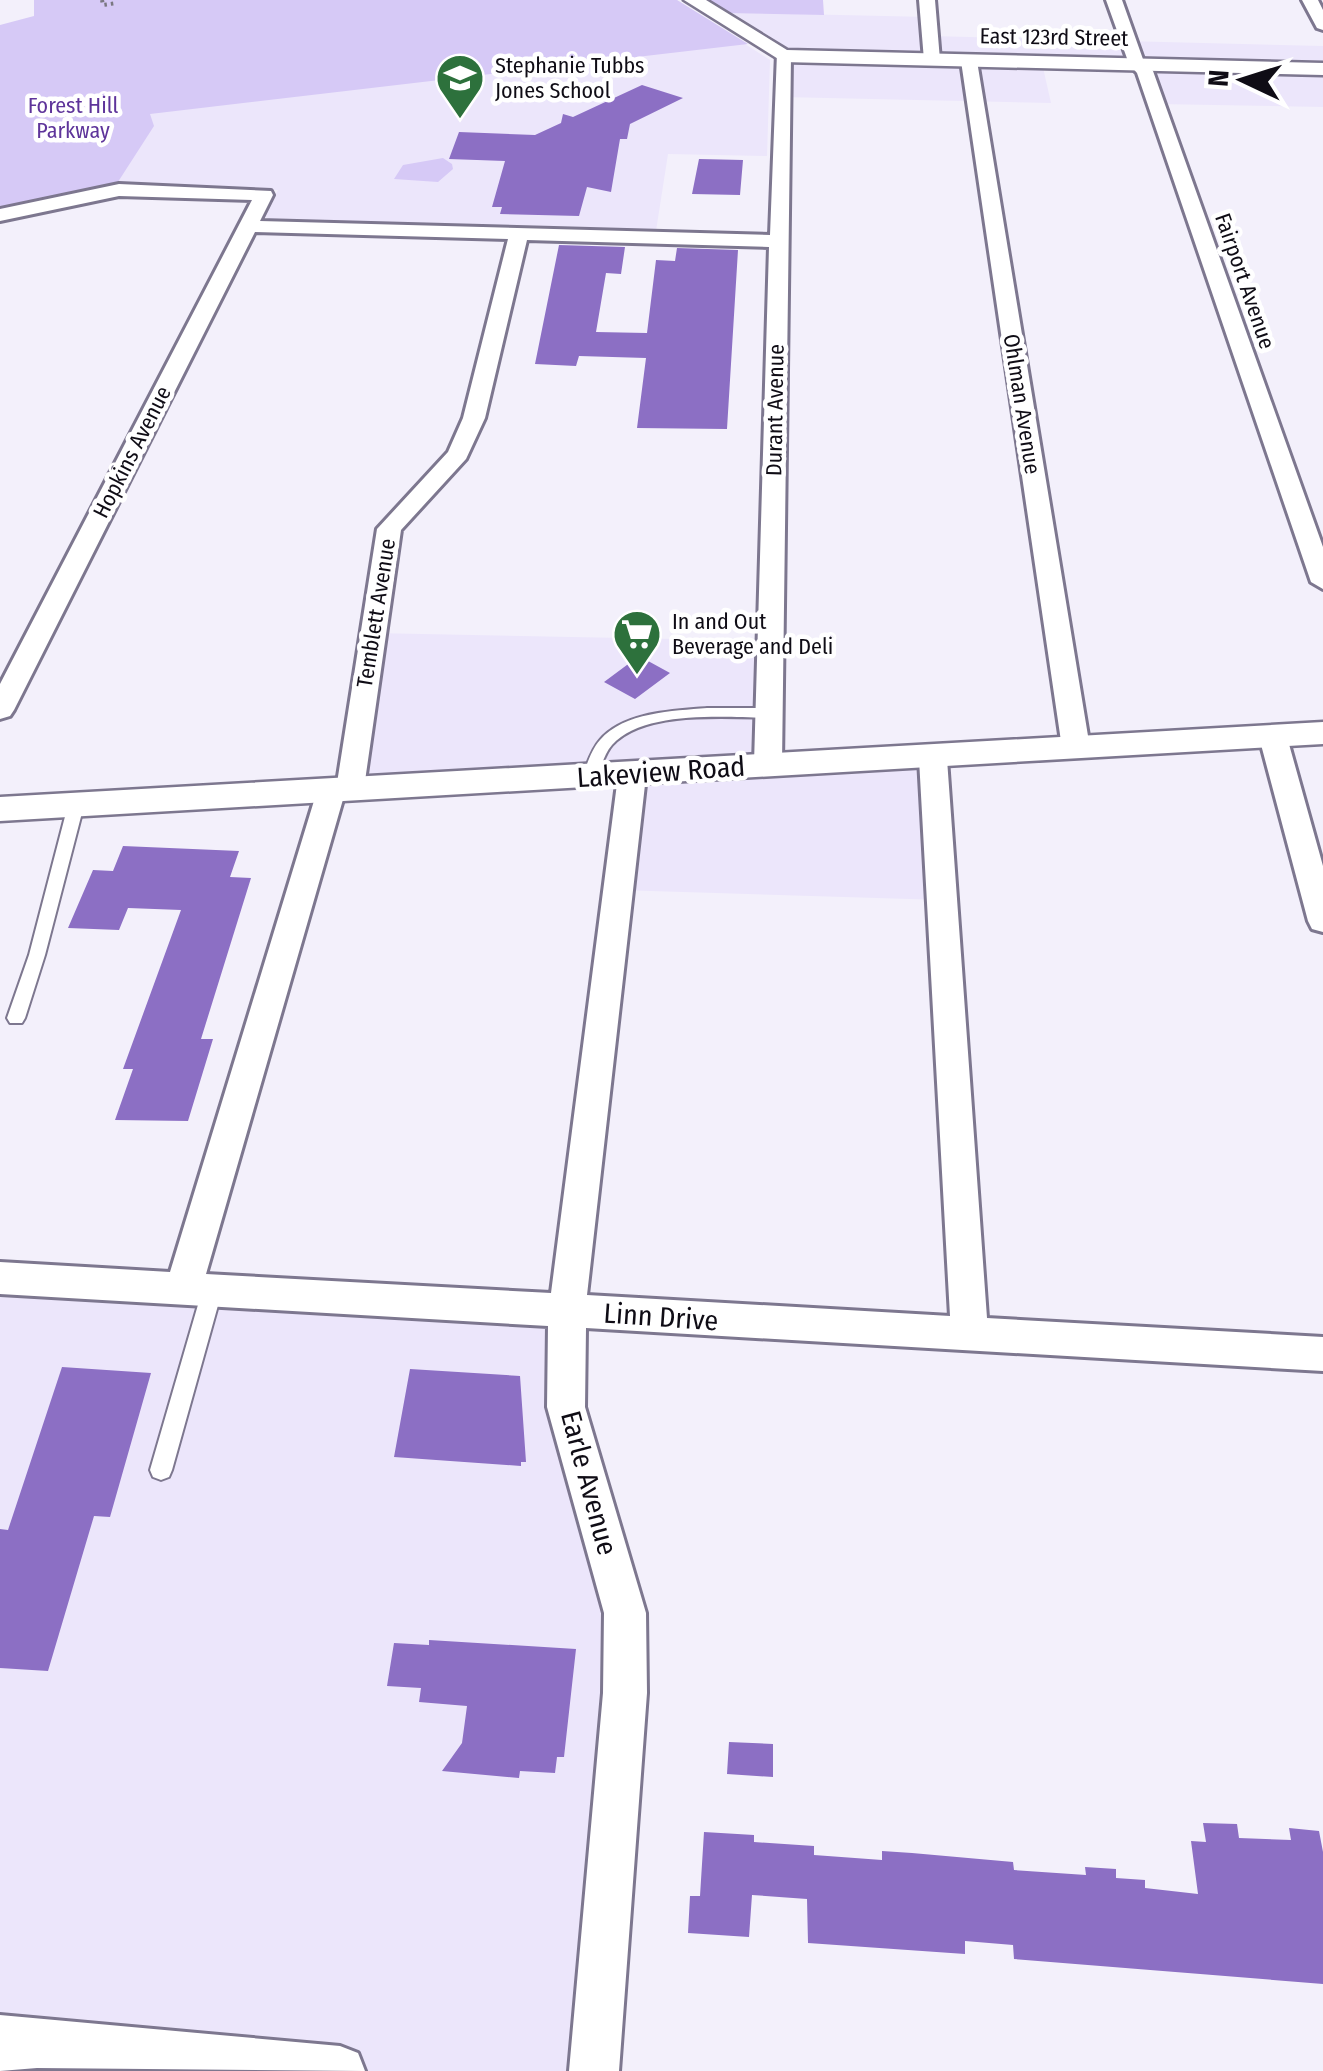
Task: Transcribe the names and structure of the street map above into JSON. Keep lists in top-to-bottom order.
{
  "streets": {
    "street": [
      "East 123rd Street",
      "Fairport Avenue",
      "Ohlman Avenue",
      "Durant Avenue",
      "Hopkins Avenue",
      "Temblett Avenue",
      "Lakeview Road",
      "Linn Drive",
      "Earle Avenue"
    ]
  },
  "crossings": [
    ["East 123rd Street", "Fairport Avenue"],
    ["East 123rd Street", "Ohlman Avenue"],
    ["East 123rd Street", "Durant Avenue"],
    ["Ohlman Avenue", "Lakeview Road"],
    ["Durant Avenue", "Lakeview Road"],
    ["Temblett Avenue", "Lakeview Road"],
    ["Temblett Avenue", "Linn Drive"],
    ["Lakeview Road", "Earle Avenue"],
    ["Linn Drive", "Earle Avenue"]
  ],
  "parks": ["Forest Hill Parkway"],
  "places": {
    "school or university": ["Stephanie Tubbs Jones School"],
    "supermarket": ["In and Out Beverage and Deli"]
  },
  "north": "left"
}
